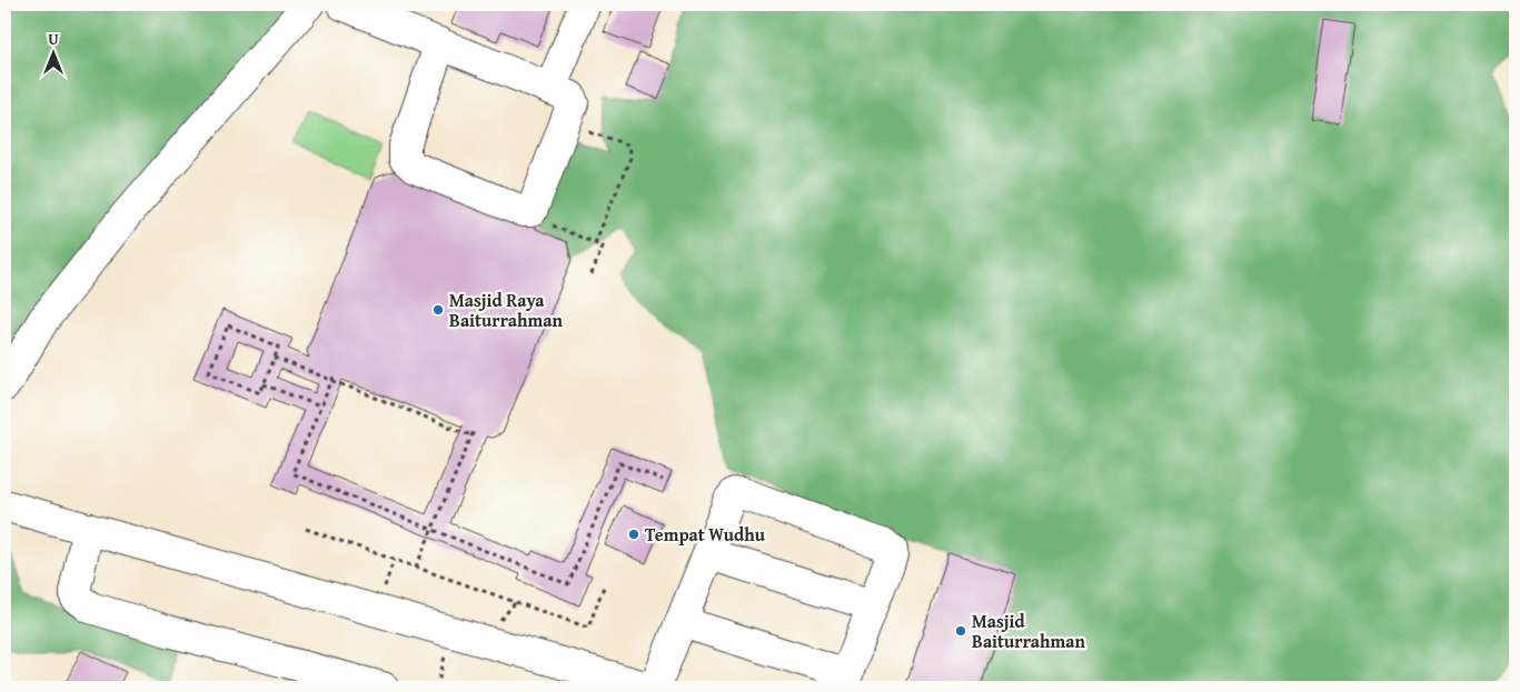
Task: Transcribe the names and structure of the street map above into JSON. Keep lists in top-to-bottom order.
{
  "places": ["Masjid Raya Baiturrahman", "Tempat Wudhu", "Masjid Baiturrahman"],
  "north": "top"
}
